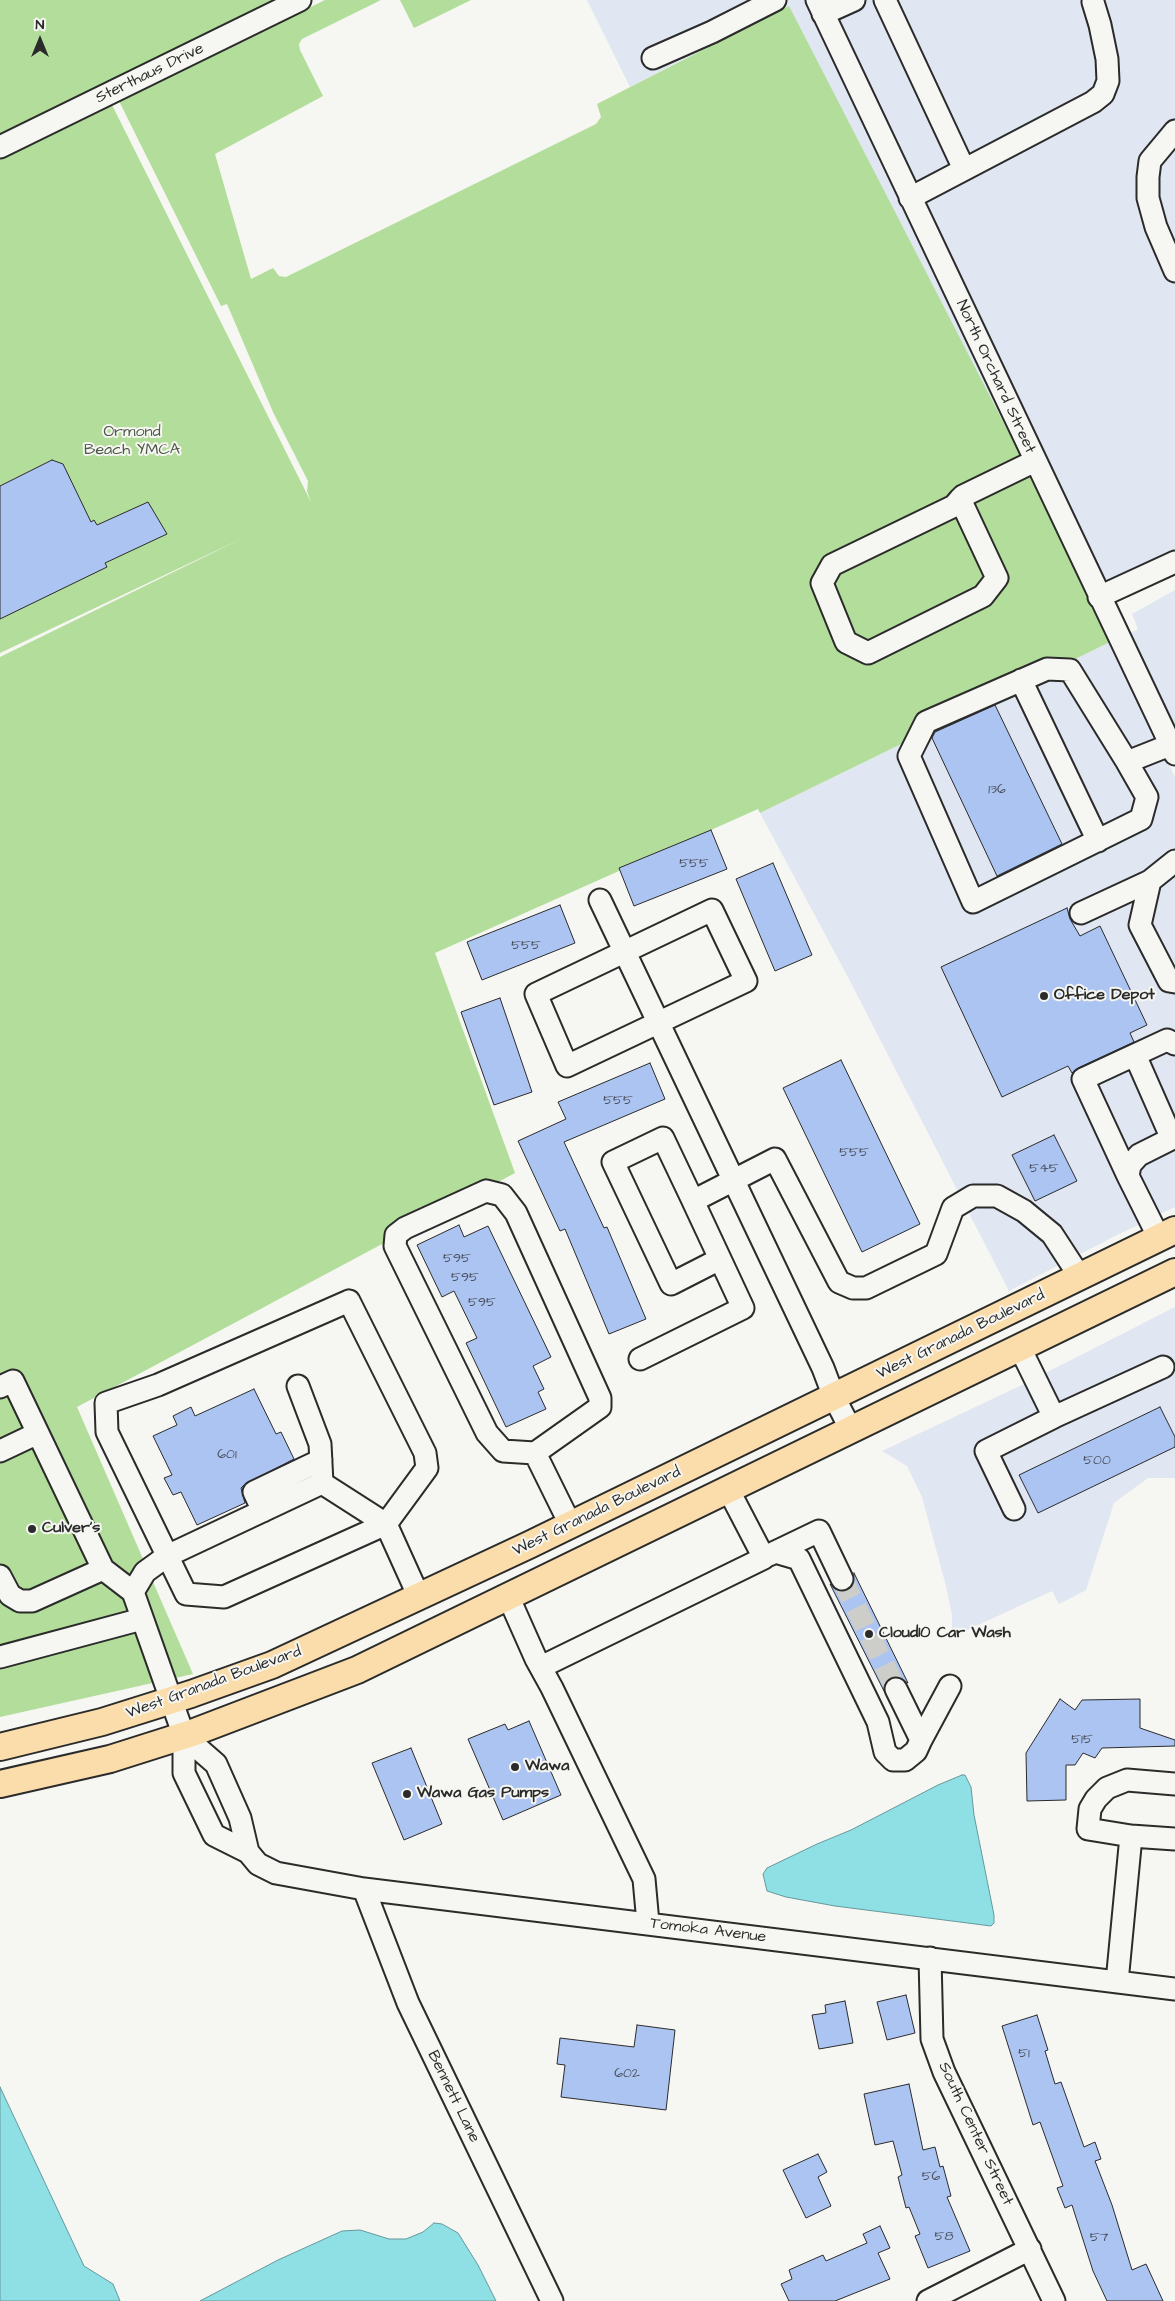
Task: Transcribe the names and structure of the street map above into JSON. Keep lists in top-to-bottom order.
{
  "streets": {
    "main road": ["West Granada Boulevard"],
    "street": [
      "Sterthaus Drive",
      "North Orchard Street",
      "Tomoka Avenue",
      "Bennett Lane",
      "South Center Street"
    ]
  },
  "crossings": [
    ["West Granada Boulevard", "Tomoka Avenue"],
    ["Tomoka Avenue", "Bennett Lane"],
    ["Tomoka Avenue", "South Center Street"]
  ],
  "parks": ["Ormond Beach YMCA"],
  "places": [
    "Office Depot",
    "Culver's",
    "Cloud10 Car Wash",
    "Wawa",
    "Wawa Gas Pumps"
  ],
  "house_numbers": [
    "136",
    "555",
    "555",
    "555",
    "555",
    "545",
    "595",
    "595",
    "595",
    "601",
    "500",
    "515",
    "51",
    "602",
    "56",
    "58",
    "57"
  ],
  "north": "top"
}
